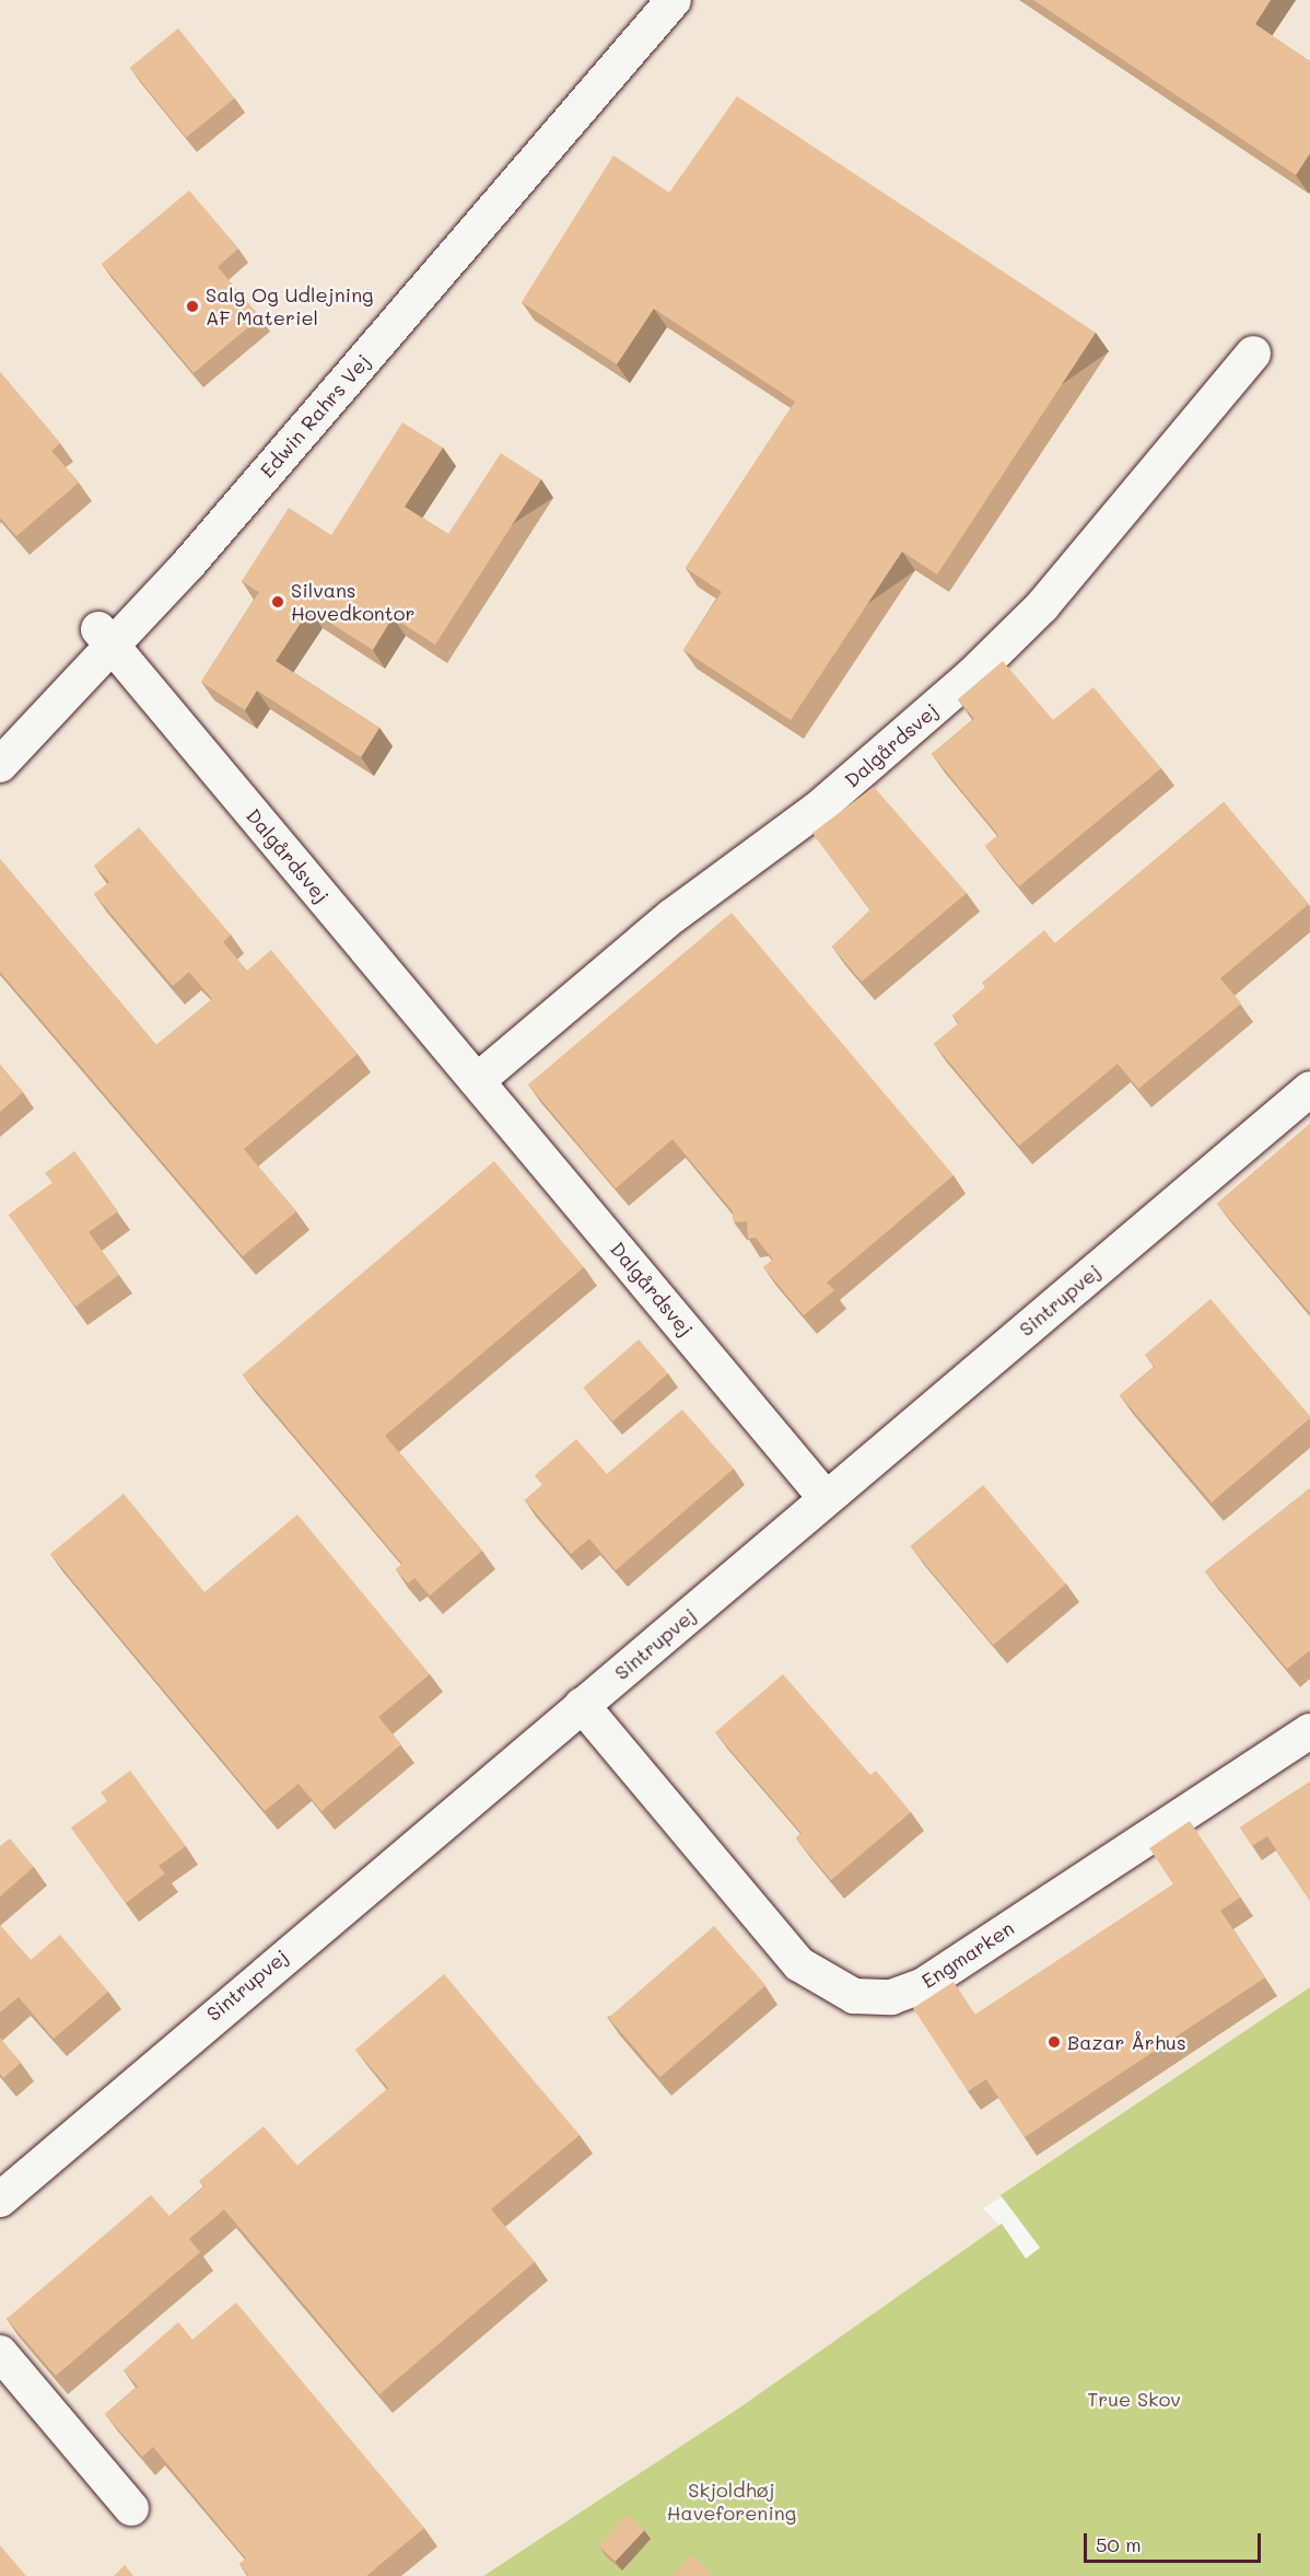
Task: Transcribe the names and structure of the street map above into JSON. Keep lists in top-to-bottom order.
{
  "streets": {
    "street": [
      "Edwin Rahrs Vej",
      "Dalgårdsvej",
      "Sintrupvej",
      "Engmarken"
    ]
  },
  "crossings": [
    ["Edwin Rahrs Vej", "Dalgårdsvej"],
    ["Dalgårdsvej", "Sintrupvej"],
    ["Sintrupvej", "Engmarken"]
  ],
  "parks": ["True Skov", "Skjoldhøj Haveforening"],
  "places": ["Salg Og Udlejning AF Materiel", "Silvans Hovedkontor", "Bazar Århus"],
  "scale_bar": "50 m"
}
